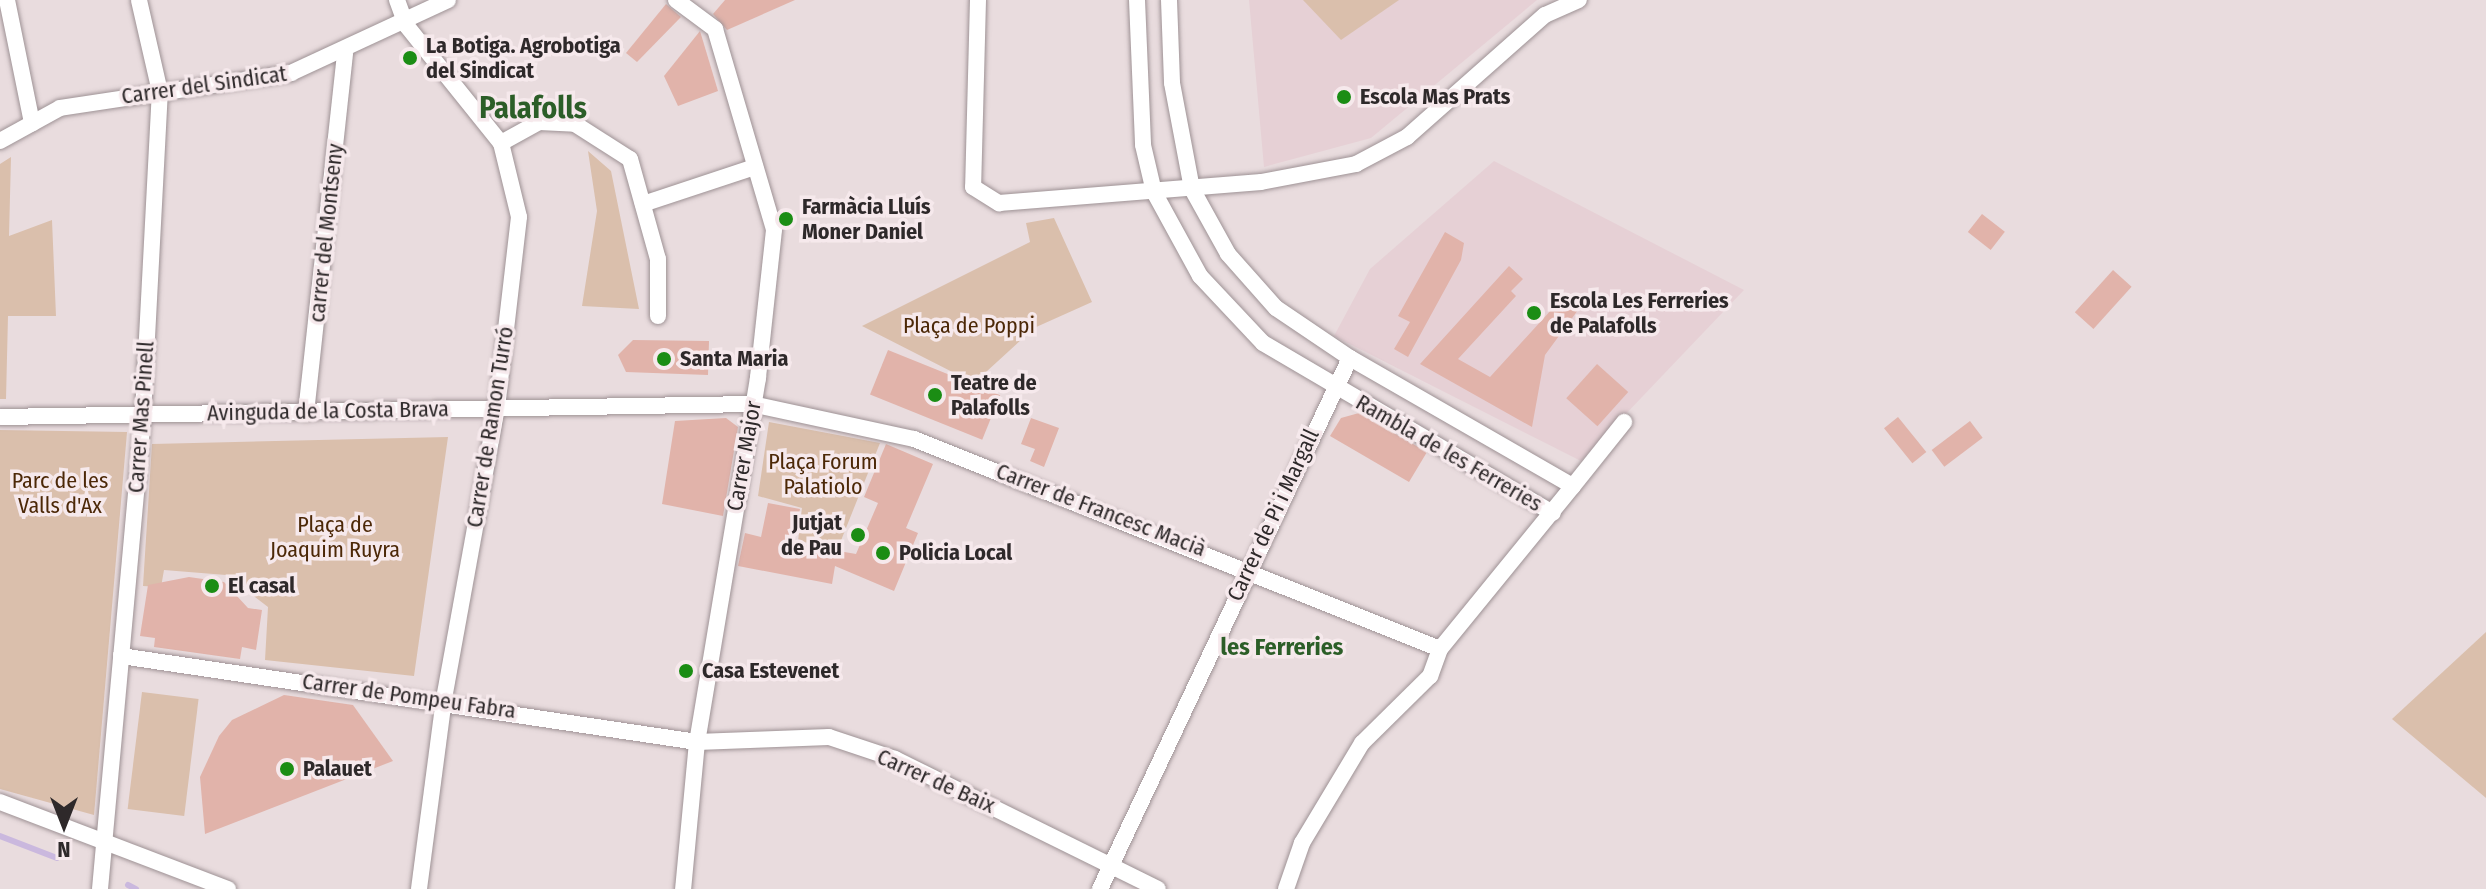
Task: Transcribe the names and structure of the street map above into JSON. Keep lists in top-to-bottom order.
{
  "streets": {
    "street": [
      "Carrer del Sindicat",
      "carrer del Montseny",
      "Avinguda de la Costa Brava",
      "Carrer Mas Pinell",
      "Carrer de Ramon Turró",
      "Rambla de les Ferreries",
      "Carrer Major",
      "Carrer de Francesc Macià",
      "Carrer de Pi i Margall",
      "Carrer de Pompeu Fabra",
      "Carrer de Baix"
    ]
  },
  "crossings": [
    ["Carrer del Sindicat", "carrer del Montseny"],
    ["Carrer del Sindicat", "Carrer Mas Pinell"],
    ["Carrer del Sindicat", "Carrer de Ramon Turró"],
    ["carrer del Montseny", "Avinguda de la Costa Brava"],
    ["Avinguda de la Costa Brava", "Carrer Mas Pinell"],
    ["Avinguda de la Costa Brava", "Carrer de Ramon Turró"],
    ["Avinguda de la Costa Brava", "Carrer Major"],
    ["Avinguda de la Costa Brava", "Carrer de Francesc Macià"],
    ["Carrer Mas Pinell", "Carrer de Pompeu Fabra"],
    ["Carrer de Ramon Turró", "Carrer de Pompeu Fabra"],
    ["Rambla de les Ferreries", "Carrer de Pi i Margall"],
    ["Carrer Major", "Carrer de Francesc Macià"],
    ["Carrer Major", "Carrer de Pompeu Fabra"],
    ["Carrer Major", "Carrer de Baix"],
    ["Carrer de Francesc Macià", "Carrer de Pi i Margall"],
    ["Carrer de Pi i Margall", "Carrer de Baix"],
    ["Carrer de Pompeu Fabra", "Carrer de Baix"]
  ],
  "districts": ["Palafolls", "les Ferreries"],
  "parks": [
    "Plaça de Poppi",
    "Plaça Forum Palatiolo",
    "Parc de les Valls d'Ax",
    "Plaça de Joaquim Ruyra"
  ],
  "places": [
    "La Botiga. Agrobotiga del Sindicat",
    "Escola Mas Prats",
    "Farmàcia Lluís Moner Daniel",
    "Escola Les Ferreries de Palafolls",
    "Santa Maria",
    "Teatre de Palafolls",
    "Jutjat de Pau",
    "Policia Local",
    "El casal",
    "Casa Estevenet",
    "Palauet"
  ],
  "north": "bottom"
}
